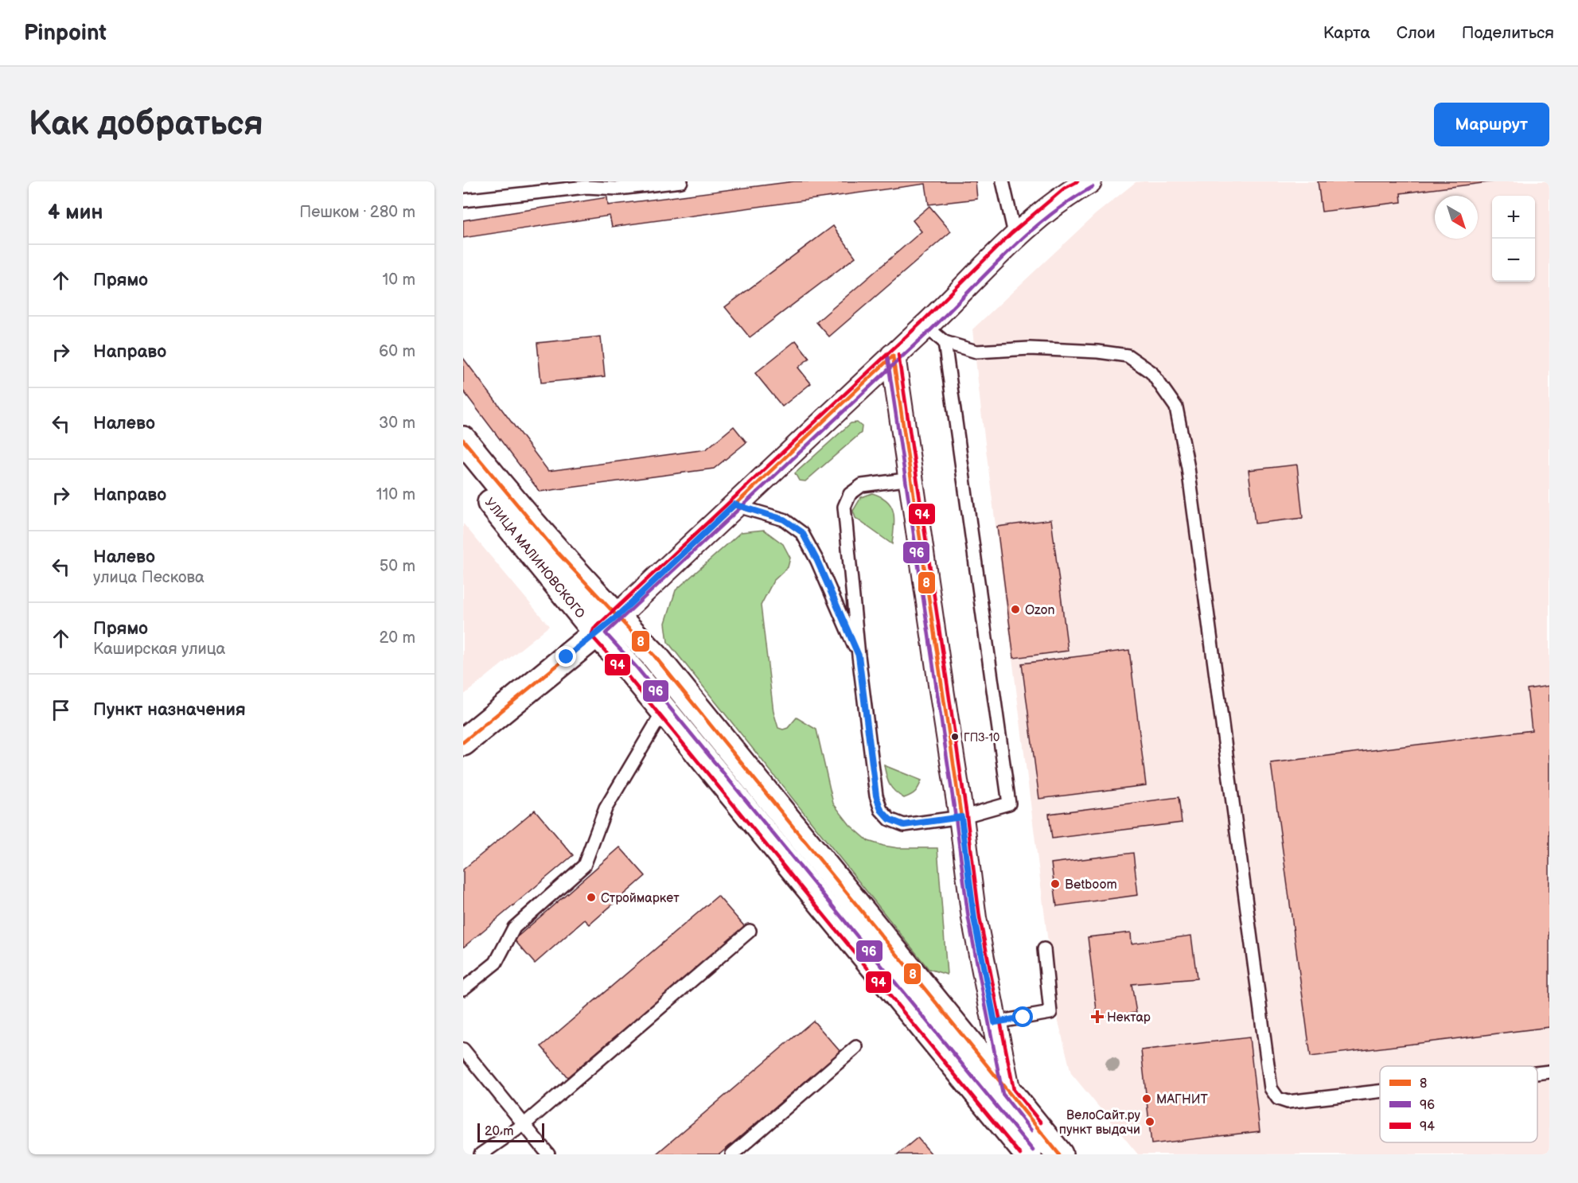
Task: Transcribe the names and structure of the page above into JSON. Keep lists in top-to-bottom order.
{
  "streets": {
    "main road": ["УЛИЦА МАЛИНОВСКОГО"]
  },
  "places": {
    "other": [
      "Ozon",
      "ГПЗ-10",
      "Betboom",
      "Строймаркет",
      "МАГНИТ",
      "ВелоСайт.ру пункт выдачи"
    ],
    "health": ["Нектар"]
  },
  "lines": ["transit line 94", "transit line 96", "transit line 8"],
  "legend": ["8", "96", "94"],
  "scale_bar": "20 m",
  "north": "bottom right",
  "page": {
    "header": "Pinpoint",
    "nav": ["Карта", "Слои", "Поделиться"],
    "buttons": "Маршрут",
    "title": "Как добраться",
    "heading": ["4 мин", "Пешком · 280 m"],
    "map_buttons": ["+", "−"],
    "list": [
      ["Прямо", "10 m"],
      ["Направо", "60 m"],
      ["Налево", "30 m"],
      ["Направо", "110 m"],
      ["Налево", "улица Пескова", "50 m"],
      ["Прямо", "Каширская улица", "20 m"],
      "Пункт назначения"
    ],
    "scale": "20 m"
  }
}
